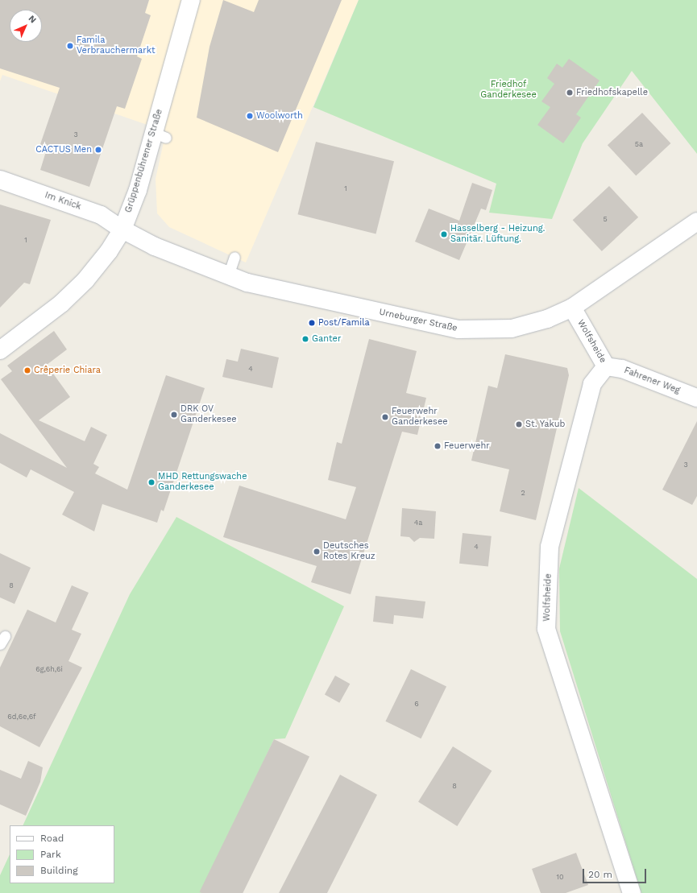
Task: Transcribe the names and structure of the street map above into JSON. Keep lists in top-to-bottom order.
{
  "streets": {
    "street": [
      "Grüppenbührener Straße",
      "Im Knick",
      "Urneburger Straße",
      "Wolfsheide",
      "Fahrener Weg"
    ]
  },
  "crossings": [
    ["Grüppenbührener Straße", "Im Knick"],
    ["Grüppenbührener Straße", "Urneburger Straße"],
    ["Im Knick", "Urneburger Straße"],
    ["Urneburger Straße", "Wolfsheide"],
    ["Wolfsheide", "Fahrener Weg"]
  ],
  "parks": ["Friedhof Ganderkesee"],
  "places": [
    "Famila Verbrauchermarkt",
    "Friedhofskapelle",
    "Woolworth",
    "CACTUS Men",
    "Hasselberg - Heizung. Sanitär. Lüftung.",
    "Post/Famila",
    "Ganter",
    "Crêperie Chiara",
    "DRK OV Ganderkesee",
    "Feuerwehr Ganderkesee",
    "St. Yakub",
    "Feuerwehr",
    "MHD Rettungswache Ganderkesee",
    "Deutsches Rotes Kreuz"
  ],
  "house_numbers": [
    "3",
    "5a",
    "1",
    "5",
    "1",
    "4",
    "3",
    "2",
    "4a",
    "4",
    "8",
    "6g,6h,6i",
    "6",
    "6d,6e,6f",
    "8",
    "10"
  ],
  "legend": ["Road", "Park", "Building"],
  "scale_bar": "20 m",
  "north": "top right"
}
